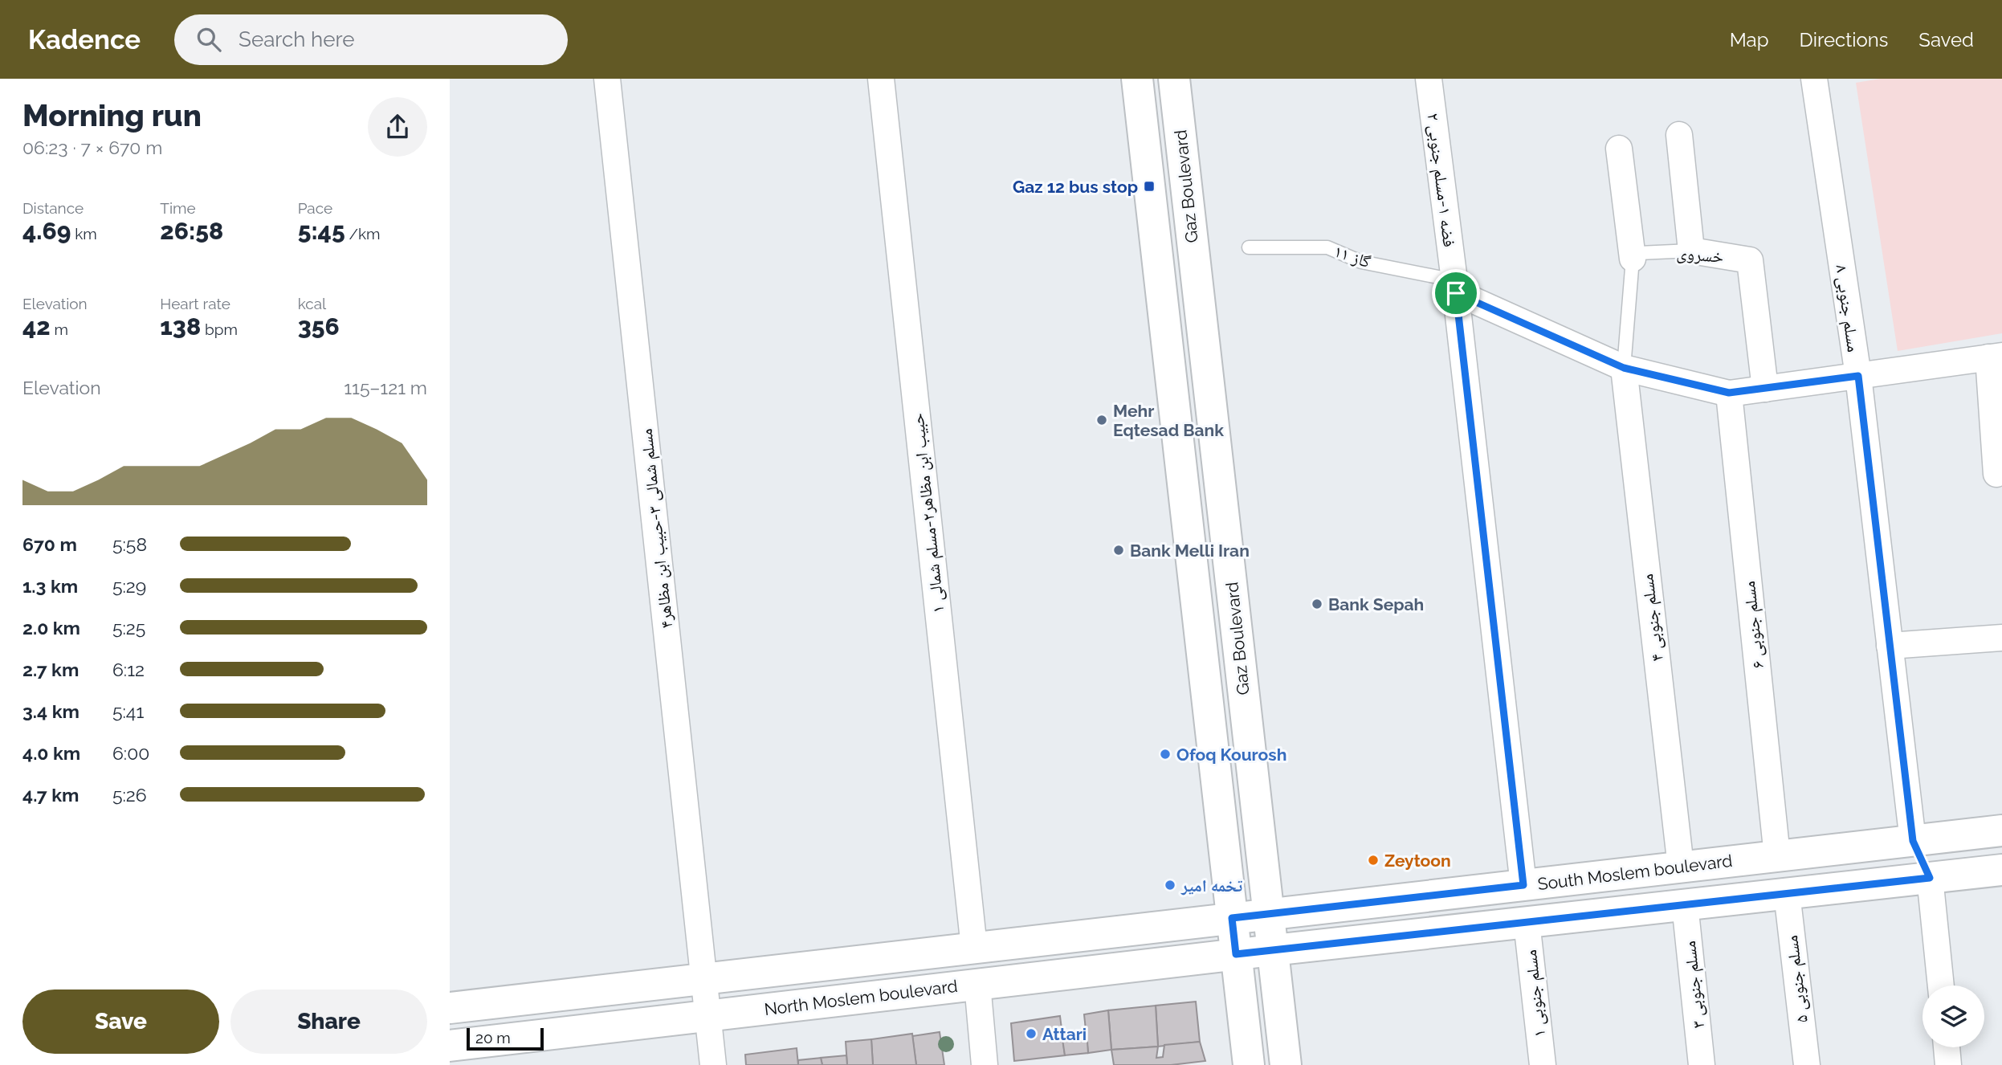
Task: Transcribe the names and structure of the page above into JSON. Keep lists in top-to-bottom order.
{
  "streets": {
    "main road": ["Gaz Boulevard", "South Moslem boulevard", "North Moslem boulevard"],
    "street": [
      "فضه ۱-مسلم جنوبی ۲",
      "خسروی",
      "مسلم جنوبی ۸",
      "حبیب ابن مظاهر۲-مسلم شمالی ۱",
      "مسلم شمالی ۳-حبیب ابن مظاهر۴",
      "مسلم جنوبی ۴",
      "مسلم جنوبی ۶",
      "مسلم جنوبی ۵",
      "مسلم جنوبی ۳",
      "۱ مسلم جنوبی"
    ],
    "lane": ["گاز ۱۱"]
  },
  "crossings": [
    ["فضه ۱-مسلم جنوبی ۲", "گاز ۱۱"],
    ["فضه ۱-مسلم جنوبی ۲", "South Moslem boulevard"],
    ["Gaz Boulevard", "South Moslem boulevard"],
    ["Gaz Boulevard", "North Moslem boulevard"],
    ["مسلم جنوبی ۸", "South Moslem boulevard"],
    ["مسلم شمالی ۳-حبیب ابن مظاهر۴", "North Moslem boulevard"],
    ["مسلم جنوبی ۴", "South Moslem boulevard"],
    ["مسلم جنوبی ۶", "South Moslem boulevard"]
  ],
  "places": {
    "transit": ["Gaz 12 bus stop"],
    "other": [
      "Mehr Eqtesad Bank",
      "Bank Melli Iran",
      "Bank Sepah",
      "Ofoq Kourosh",
      "Zeytoon",
      "تخمه امیر",
      "Attari"
    ]
  },
  "scale_bar": "20 m",
  "page": {
    "header": "Kadence",
    "search": "Search here",
    "nav": ["Map", "Directions", "Saved"],
    "heading": ["Morning run", "06:23 · 7 × 670 m"],
    "stats": [
      ["Distance", "4.69 km"],
      ["Time", "26:58"],
      ["Pace", "5:45 /km"],
      ["Elevation", "42 m"],
      ["Heart rate", "138 bpm"],
      ["kcal", "356"]
    ],
    "chart": ["Elevation", "115–121 m"],
    "list": [
      {
        "name": "670 m",
        "note": "5:58"
      },
      {
        "name": "1.3 km",
        "note": "5:29"
      },
      {
        "name": "2.0 km",
        "note": "5:25"
      },
      {
        "name": "2.7 km",
        "note": "6:12"
      },
      {
        "name": "3.4 km",
        "note": "5:41"
      },
      {
        "name": "4.0 km",
        "note": "6:00"
      },
      {
        "name": "4.7 km",
        "note": "5:26"
      }
    ],
    "buttons": ["Save", "Share"],
    "scale": "20 m"
  }
}
